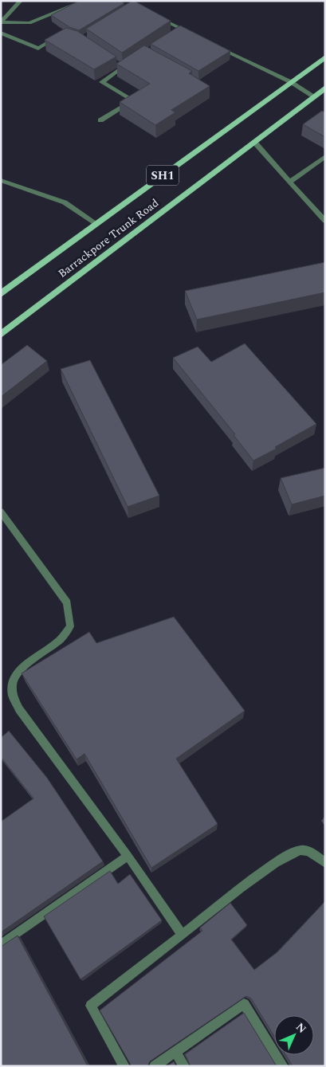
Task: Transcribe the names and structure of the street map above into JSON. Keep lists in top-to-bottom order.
{
  "streets": {
    "main road": ["SH1", "Barrackpore Trunk Road"]
  },
  "north": "top right"
}
